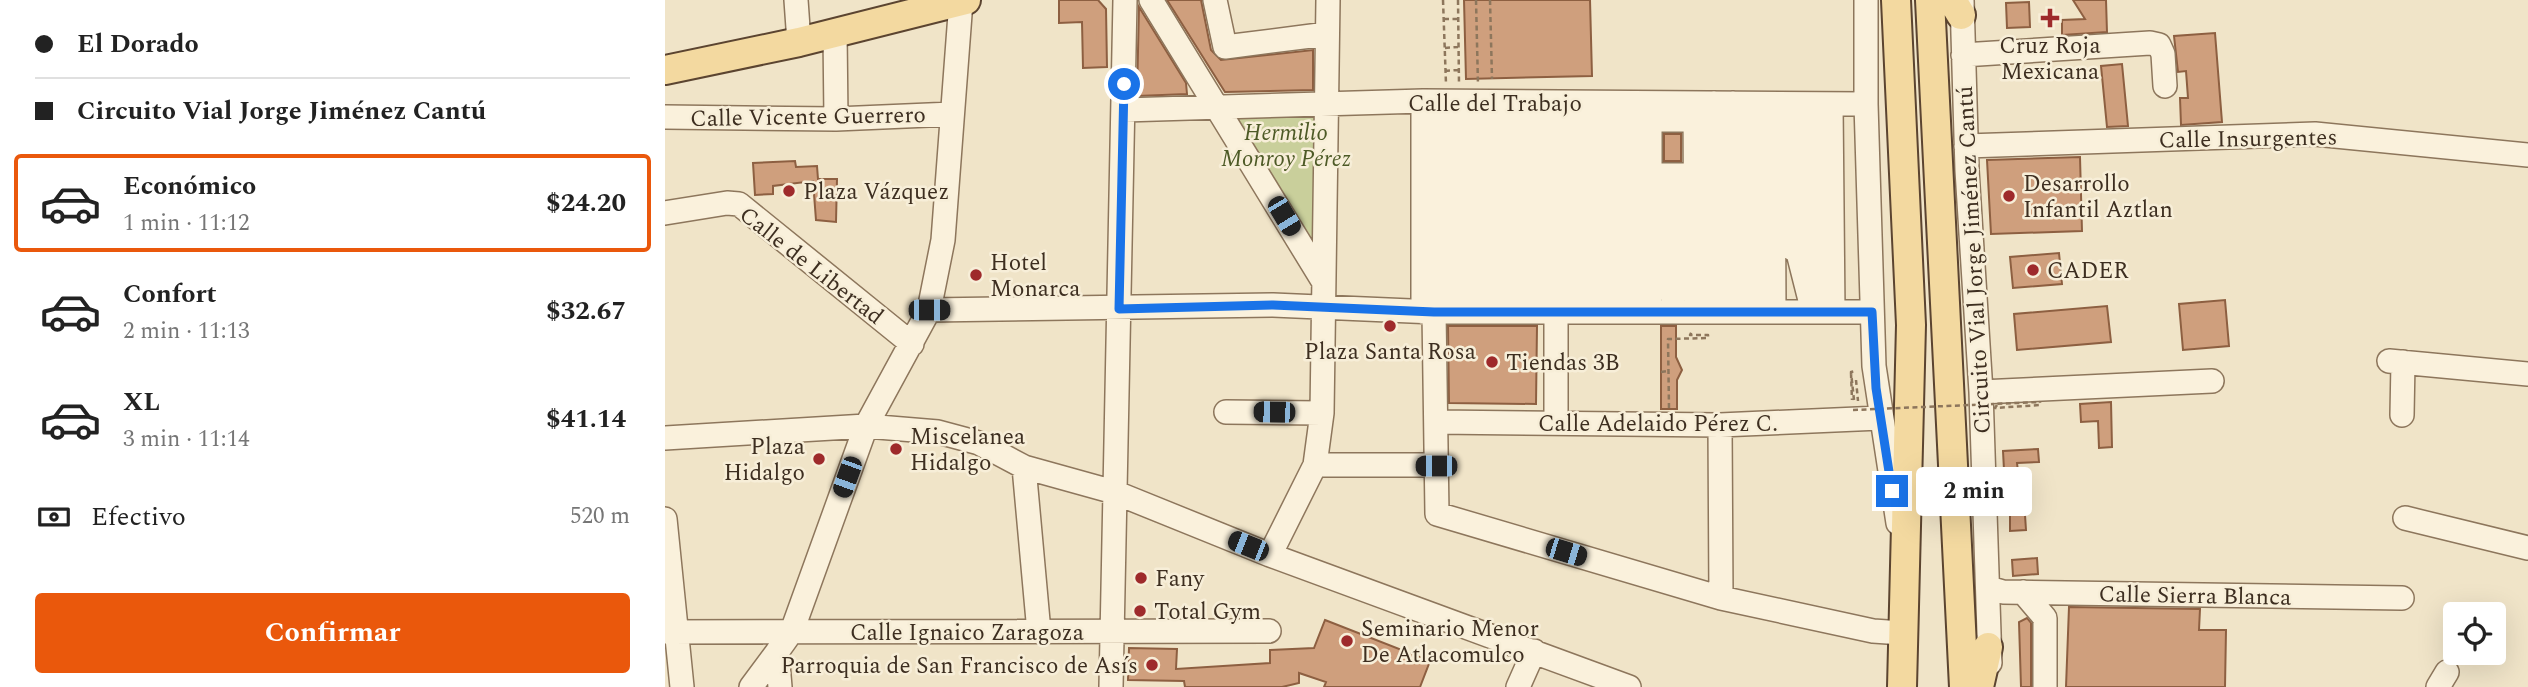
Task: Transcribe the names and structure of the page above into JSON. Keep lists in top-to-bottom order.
{
  "streets": {
    "main road": ["Circuito Vial Jorge Jiménez Cantú"],
    "street": [
      "Calle del Trabajo",
      "Calle Vicente Guerrero",
      "Calle Insurgentes",
      "Calle de Libertad",
      "Calle Adelaido Pérez C.",
      "Calle Sierra Blanca",
      "Calle Ignaico Zaragoza"
    ]
  },
  "crossings": [
    ["Calle Insurgentes", "Circuito Vial Jorge Jiménez Cantú"],
    ["Circuito Vial Jorge Jiménez Cantú", "Calle Sierra Blanca"]
  ],
  "parks": ["Hermilio Monroy Pérez"],
  "places": {
    "health": ["Cruz Roja Mexicana"],
    "other": [
      "Plaza Vázquez",
      "Desarrollo Infantil Aztlan",
      "CADER",
      "Hotel Monarca",
      "Plaza Santa Rosa",
      "Tiendas 3B",
      "Miscelanea Hidalgo",
      "Plaza Hidalgo",
      "Fany",
      "Total Gym",
      "Seminario Menor De Atlacomulco",
      "Parroquia de San Francisco de Asís"
    ]
  },
  "page": {
    "banner": ["El Dorado", "Circuito Vial Jorge Jiménez Cantú"],
    "list": [
      {
        "name": "Económico",
        "note": "1 min · 11:12",
        "value": "$24.20"
      },
      {
        "name": "Confort",
        "note": "2 min · 11:13",
        "value": "$32.67"
      },
      {
        "name": "XL",
        "note": "3 min · 11:14",
        "value": "$41.14"
      }
    ],
    "bubble": "2 min",
    "pay": ["Efectivo", "520 m"],
    "buttons": "Confirmar"
  }
}
